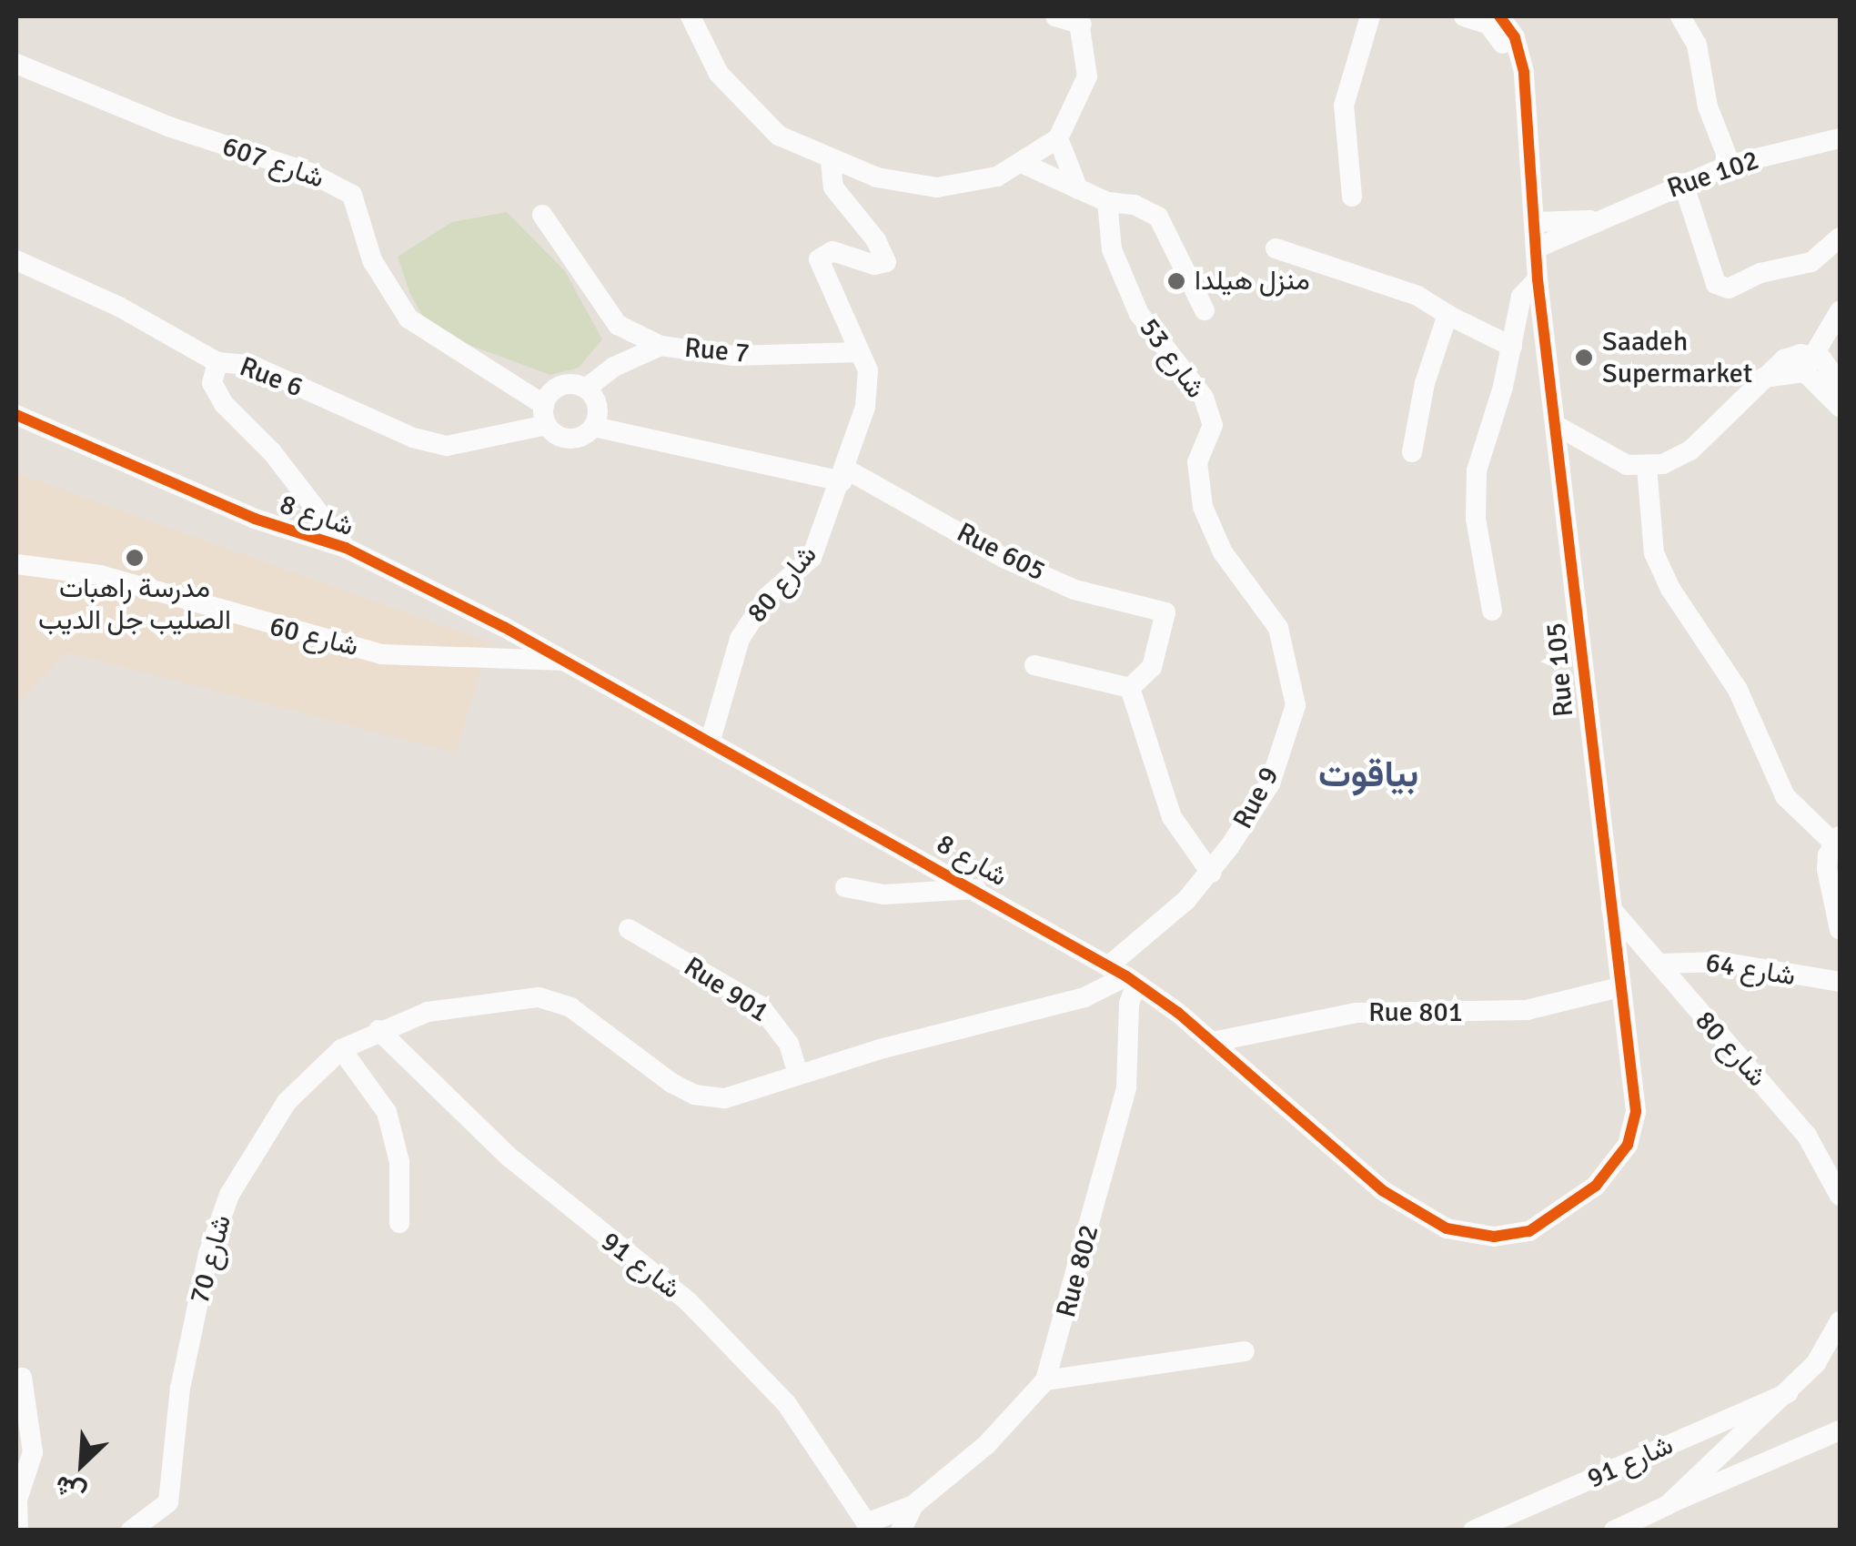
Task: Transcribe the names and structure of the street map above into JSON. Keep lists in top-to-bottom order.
{
  "streets": {
    "street": [
      "شارع 607",
      "Rue 102",
      "Rue 7",
      "شارع 53",
      "Rue 6",
      "شارع 8",
      "Rue 605",
      "شارع 80",
      "شارع 60",
      "Rue 105",
      "Rue 9",
      "شارع 64",
      "Rue 901",
      "Rue 801",
      "شارع 70",
      "شارع 91",
      "Rue 802"
    ]
  },
  "crossings": [
    ["شارع 607", "Rue 7"],
    ["شارع 607", "Rue 6"],
    ["شارع 607", "Rue 605"],
    ["Rue 102", "Rue 105"],
    ["Rue 7", "Rue 6"],
    ["Rue 7", "Rue 605"],
    ["Rue 7", "شارع 80"],
    ["شارع 53", "Rue 9"],
    ["Rue 6", "شارع 8"],
    ["Rue 6", "Rue 605"],
    ["شارع 8", "شارع 80"],
    ["شارع 8", "شارع 60"],
    ["شارع 8", "Rue 105"],
    ["شارع 8", "Rue 9"],
    ["شارع 8", "Rue 801"],
    ["شارع 8", "Rue 802"],
    ["Rue 605", "شارع 80"],
    ["شارع 80", "Rue 105"],
    ["شارع 80", "شارع 64"],
    ["Rue 9", "Rue 901"],
    ["Rue 9", "شارع 70"],
    ["Rue 9", "Rue 802"],
    ["Rue 901", "شارع 70"],
    ["شارع 70", "شارع 91"],
    ["شارع 91", "Rue 802"]
  ],
  "districts": ["بياقوت"],
  "places": ["منزل هيلدا", "Saadeh Supermarket", "مدرسة راهبات الصليب جل الديب"],
  "north": "bottom left"
}
